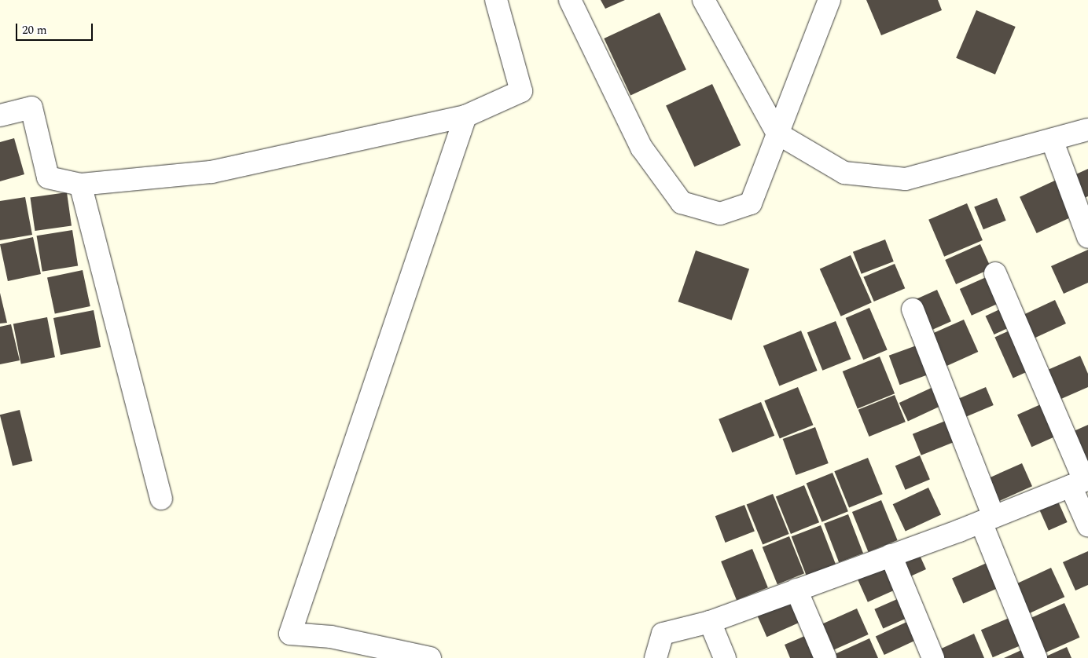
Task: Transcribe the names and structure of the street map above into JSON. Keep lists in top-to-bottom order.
{
  "scale_bar": "20 m"
}
